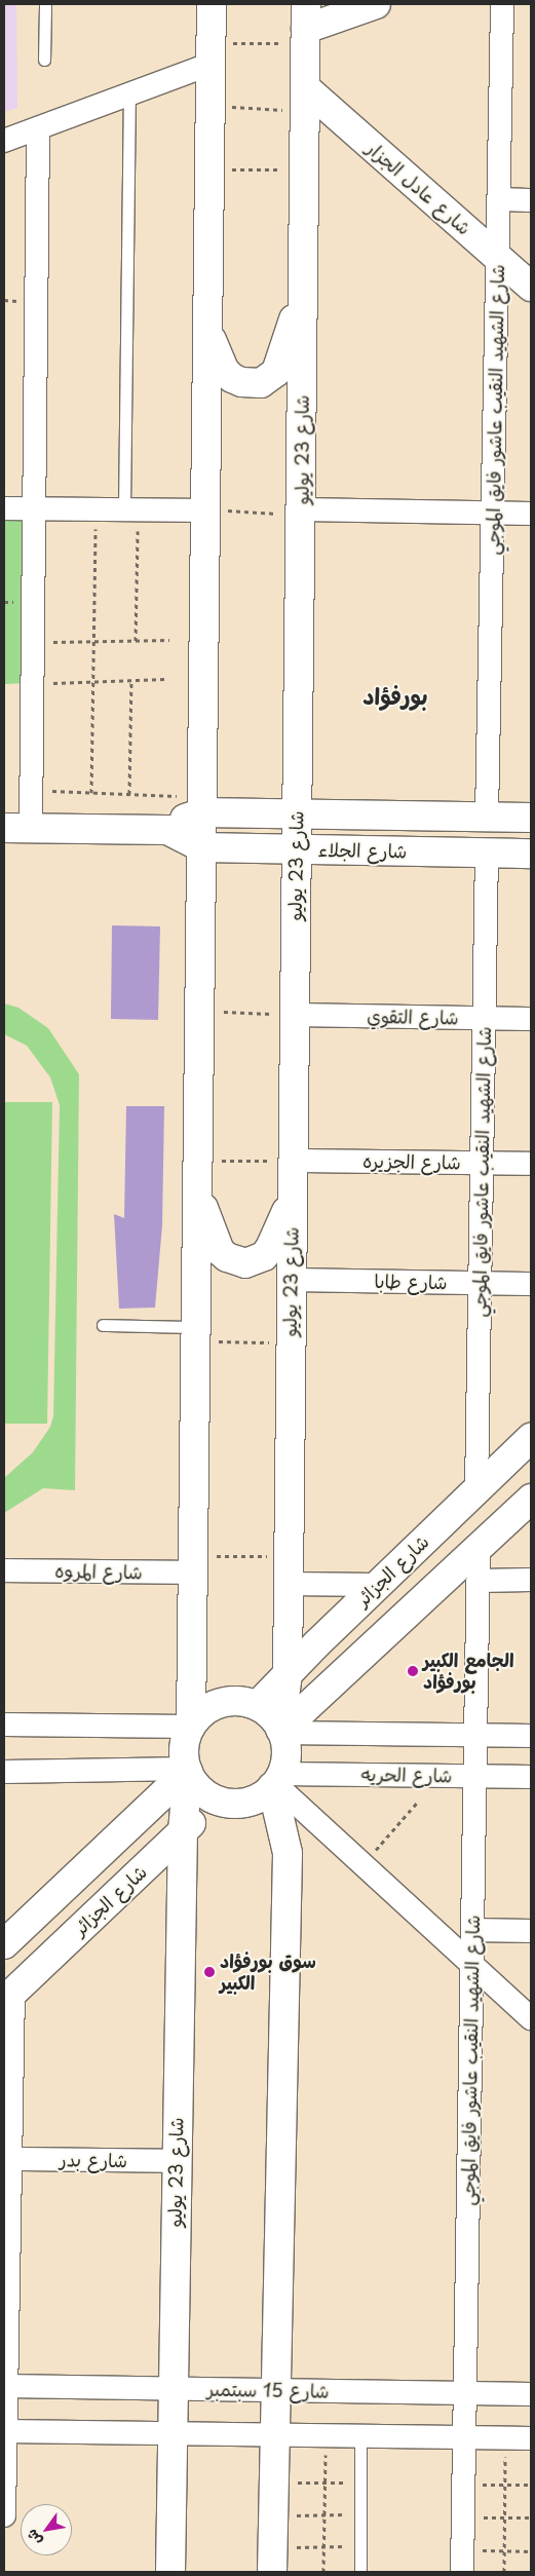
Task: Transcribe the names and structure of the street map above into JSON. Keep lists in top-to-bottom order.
{
  "streets": {
    "main road": [
      "شارع عادل الجزار",
      "شارع 23 يوليو",
      "شارع الجلاء",
      "شارع الجزائر"
    ],
    "street": [
      "شارع الشهيد النقيب عاشور فايق الموجي",
      "شارع التقوي",
      "شارع الجزيره",
      "شارع طابا",
      "شارع المروه",
      "شارع الحريه",
      "شارع بدر",
      "شارع 15 سبتمبر"
    ]
  },
  "crossings": [
    ["شارع عادل الجزار", "شارع الشهيد النقيب عاشور فايق الموجي"],
    ["شارع عادل الجزار", "شارع 23 يوليو"],
    ["شارع الشهيد النقيب عاشور فايق الموجي", "شارع الجلاء"],
    ["شارع الشهيد النقيب عاشور فايق الموجي", "شارع التقوي"],
    ["شارع الشهيد النقيب عاشور فايق الموجي", "شارع الجزيره"],
    ["شارع الشهيد النقيب عاشور فايق الموجي", "شارع طابا"],
    ["شارع الشهيد النقيب عاشور فايق الموجي", "شارع الجزائر"],
    ["شارع الشهيد النقيب عاشور فايق الموجي", "شارع الحريه"],
    ["شارع الشهيد النقيب عاشور فايق الموجي", "شارع 15 سبتمبر"],
    ["شارع 23 يوليو", "شارع الجلاء"],
    ["شارع 23 يوليو", "شارع التقوي"],
    ["شارع 23 يوليو", "شارع الجزيره"],
    ["شارع 23 يوليو", "شارع طابا"],
    ["شارع 23 يوليو", "شارع الجزائر"],
    ["شارع 23 يوليو", "شارع الحريه"],
    ["شارع 23 يوليو", "شارع بدر"],
    ["شارع 23 يوليو", "شارع 15 سبتمبر"],
    ["شارع الجزائر", "شارع الحريه"]
  ],
  "districts": ["بورفؤاد"],
  "places": ["الجامع الكبير بورفؤاد", "سوق بورفؤاد الكبير"],
  "north": "bottom left"
}
